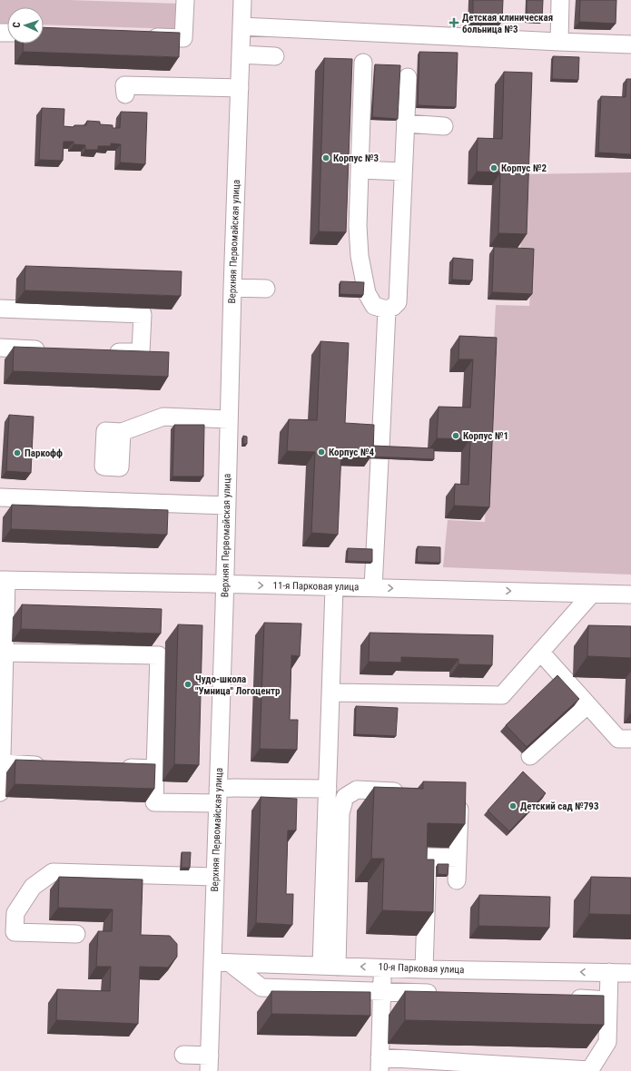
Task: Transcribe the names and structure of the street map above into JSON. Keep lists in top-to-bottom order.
{
  "streets": {
    "street": ["Верхняя Первомайская улица", "11-я Парковая улица", "10-я Парковая улица"]
  },
  "crossings": [
    ["Верхняя Первомайская улица", "11-я Парковая улица"],
    ["Верхняя Первомайская улица", "10-я Парковая улица"]
  ],
  "places": {
    "health": ["Детская клиническая больница №3"],
    "other": [
      "Корпус №3",
      "Корпус №2",
      "Корпус №1",
      "Корпус №4",
      "Паркофф",
      "Чудо-школа \"Умница\" Логоцентр",
      "Детский сад №793"
    ]
  },
  "north": "left"
}
